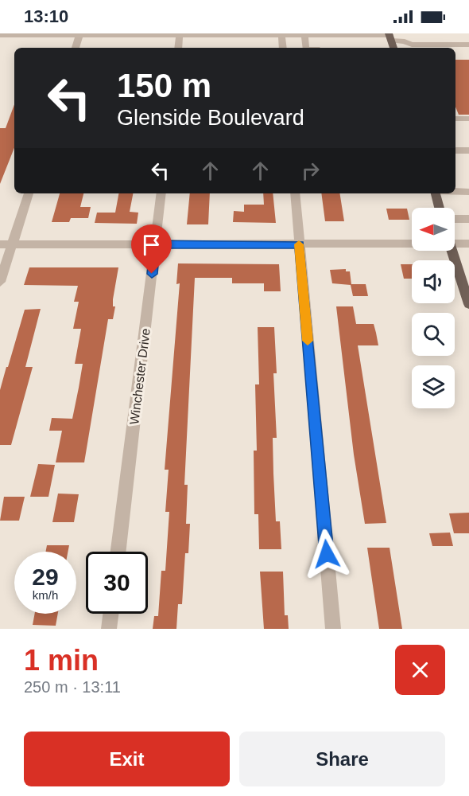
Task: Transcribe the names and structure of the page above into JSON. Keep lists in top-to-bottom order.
{
  "streets": {
    "street": ["Winchester Drive"]
  },
  "north": "left",
  "page": {
    "status": "13:10",
    "turn": ["150 m", "Glenside Boulevard"],
    "speed": "29 km/h",
    "limit": "30",
    "heading": ["1 min", "250 m · 13:11"],
    "buttons": ["Exit", "Share"]
  }
}
